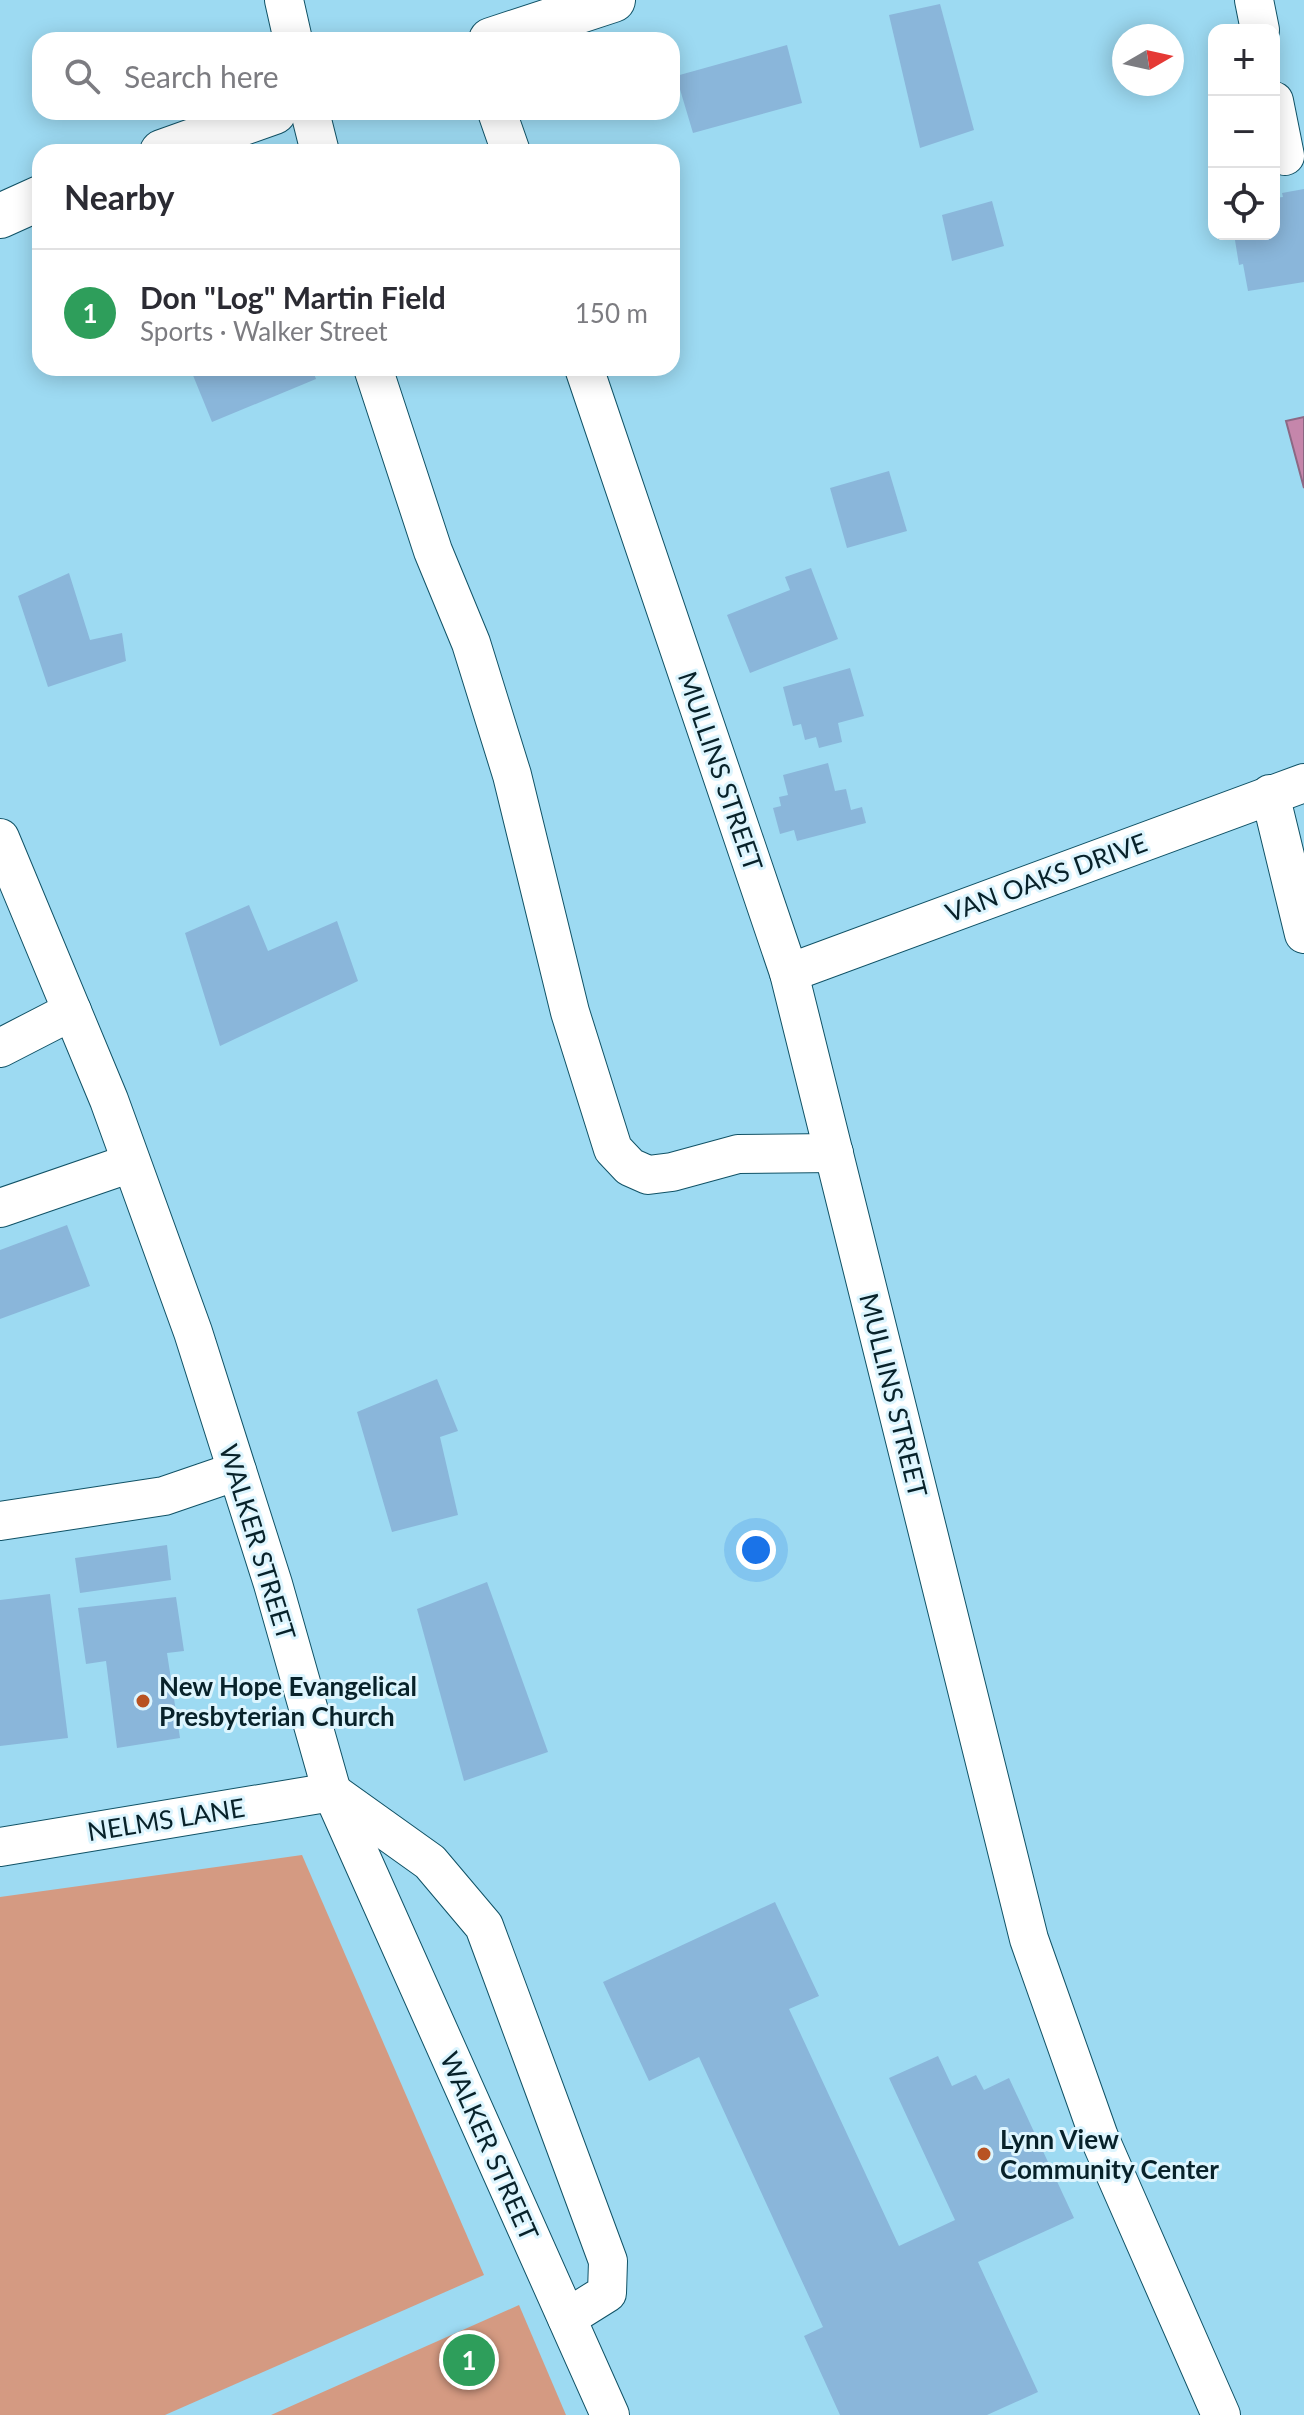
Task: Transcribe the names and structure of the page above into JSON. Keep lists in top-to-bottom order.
{
  "streets": {
    "street": [
      "MULLINS STREET",
      "VAN OAKS DRIVE",
      "WALKER STREET",
      "NELMS LANE"
    ]
  },
  "crossings": [
    ["MULLINS STREET", "VAN OAKS DRIVE"],
    ["WALKER STREET", "NELMS LANE"]
  ],
  "places": ["New Hope Evangelical Presbyterian Church", "Lynn View Community Center"],
  "north": "right",
  "page": {
    "map_buttons": ["+", "−"],
    "search": "Search here",
    "heading": "Nearby",
    "list": [
      {
        "mark": "1",
        "name": "Don \"Log\" Martin Field",
        "note": "Sports · Walker Street",
        "value": "150 m"
      }
    ],
    "pins": "1"
  }
}
